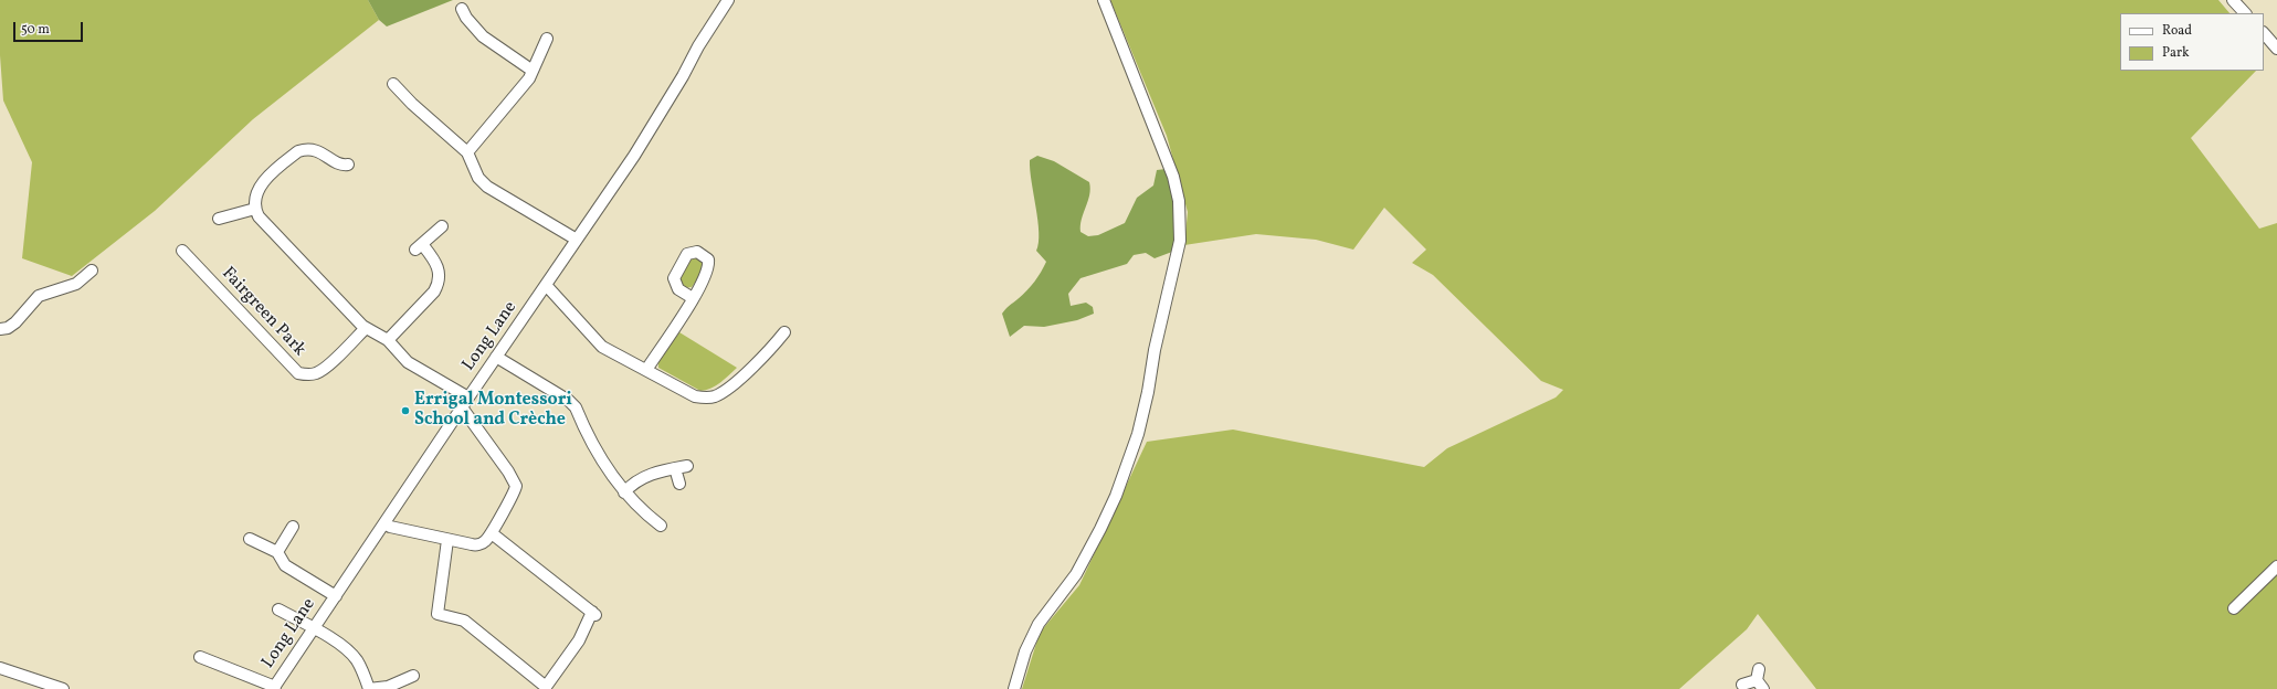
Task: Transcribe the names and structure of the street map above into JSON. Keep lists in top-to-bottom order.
{
  "streets": {
    "street": ["Fairgreen Park", "Long Lane"]
  },
  "places": ["Errigal Montessori School and Crèche"],
  "legend": ["Road", "Park"],
  "scale_bar": "50 m"
}
